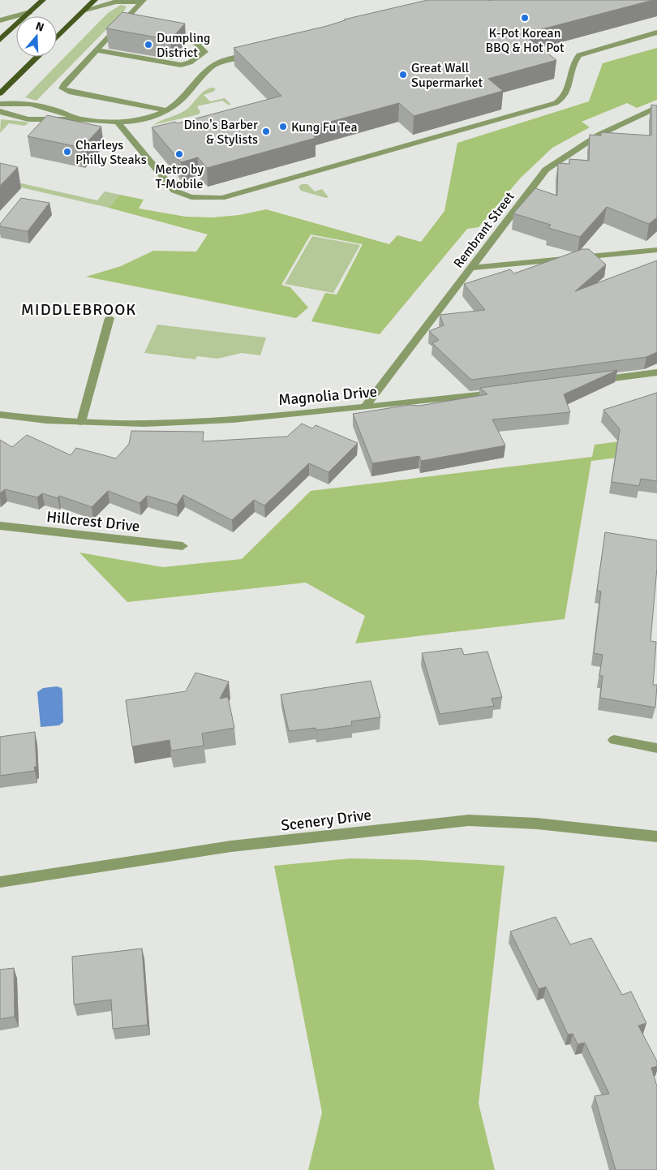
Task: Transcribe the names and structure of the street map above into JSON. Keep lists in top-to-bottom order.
{
  "streets": {
    "street": [
      "Rembrant Street",
      "Magnolia Drive",
      "Hillcrest Drive",
      "Scenery Drive"
    ]
  },
  "crossings": [
    ["Rembrant Street", "Magnolia Drive"]
  ],
  "districts": ["MIDDLEBROOK"],
  "places": [
    "K-Pot Korean BBQ & Hot Pot",
    "Dumpling District",
    "Great Wall Supermarket",
    "Kung Fu Tea",
    "Dino's Barber & Stylists",
    "Charleys Philly Steaks",
    "Metro by T-Mobile"
  ],
  "north": "top"
}
